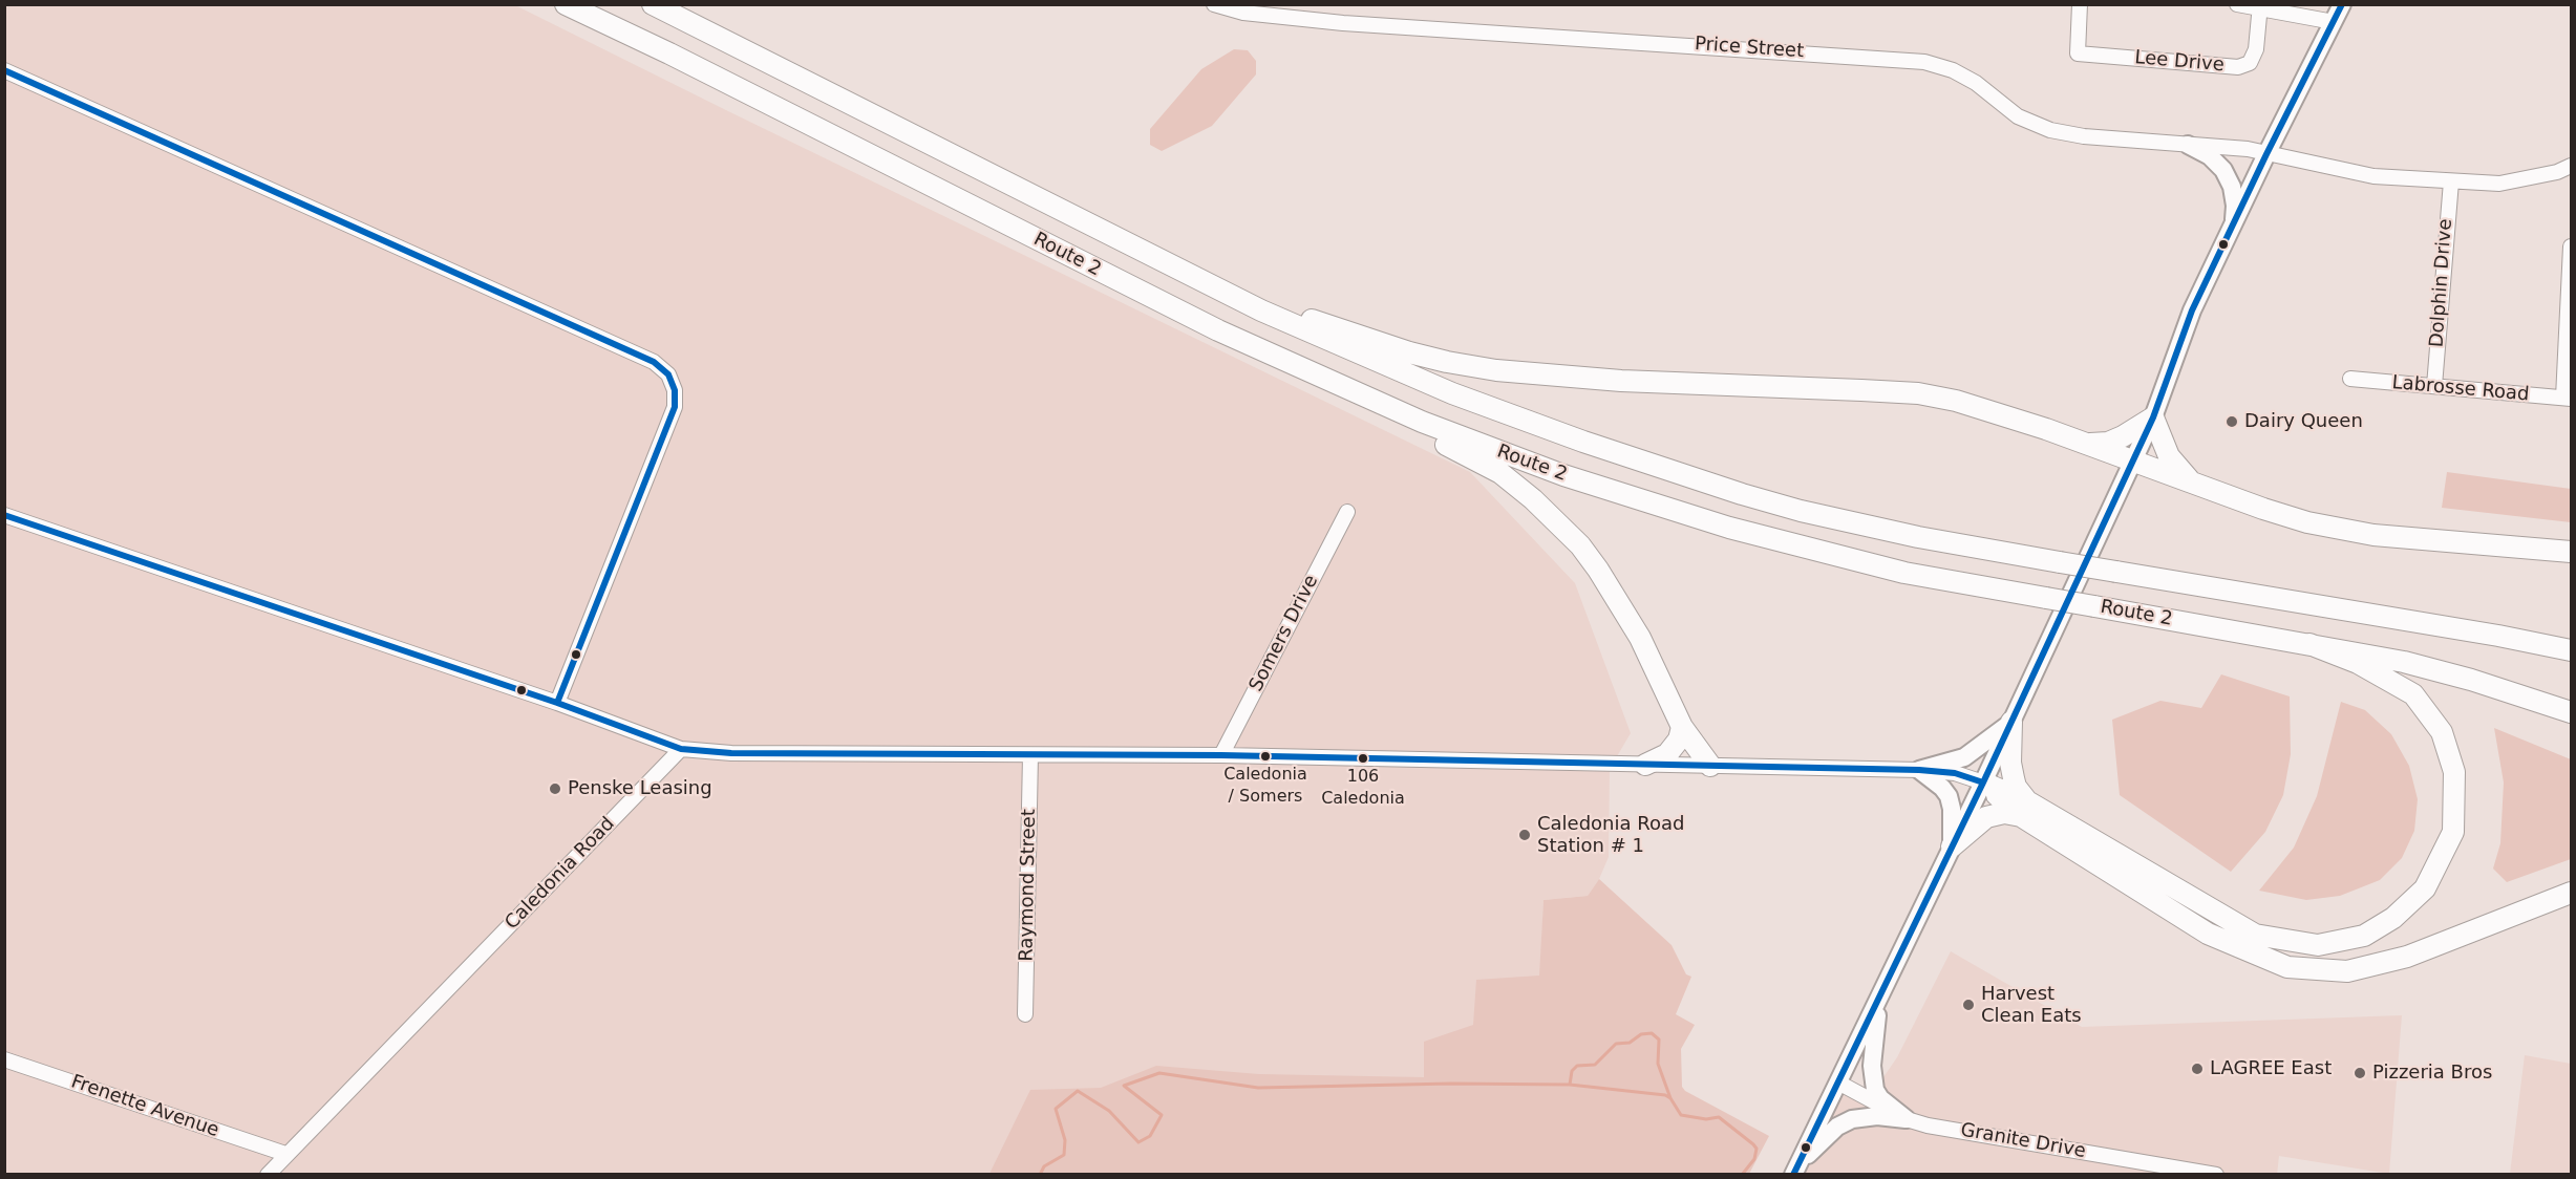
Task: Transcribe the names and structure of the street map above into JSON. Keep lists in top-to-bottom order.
{
  "streets": {
    "highway": ["Route 2"],
    "street": [
      "Price Street",
      "Lee Drive",
      "Dolphin Drive",
      "Labrosse Road",
      "Somers Drive",
      "Caledonia Road",
      "Raymond Street",
      "Frenette Avenue",
      "Granite Drive"
    ]
  },
  "crossings": [
    ["Price Street", "Dolphin Drive"],
    ["Dolphin Drive", "Labrosse Road"],
    ["Caledonia Road", "Frenette Avenue"]
  ],
  "places": [
    "Dairy Queen",
    "Caledonia / Somers",
    "106 Caledonia",
    "Penske Leasing",
    "Caledonia Road Station # 1",
    "Harvest Clean Eats",
    "LAGREE East",
    "Pizzeria Bros"
  ]
}
